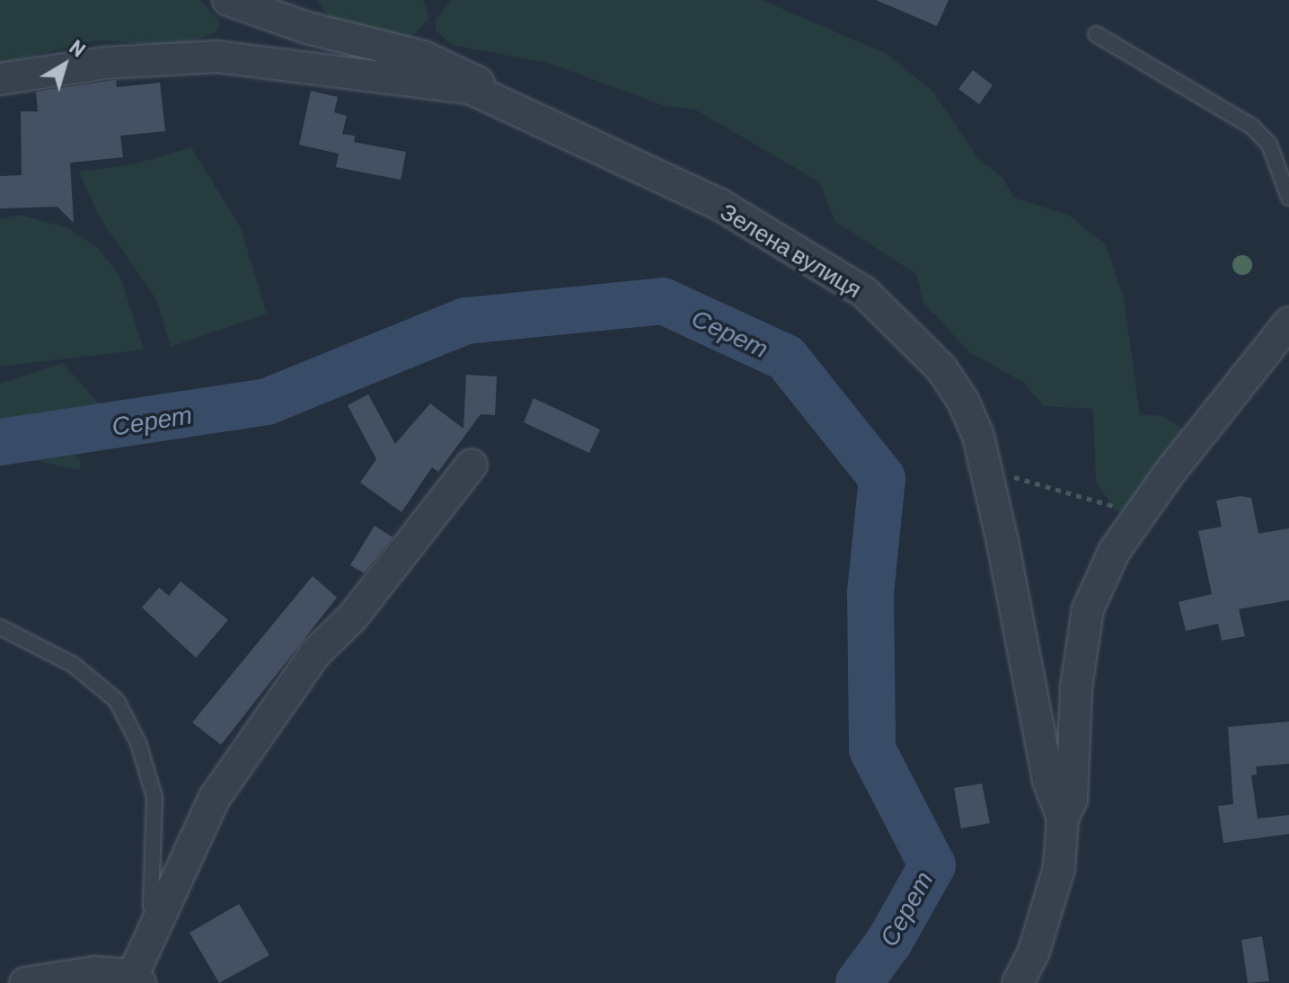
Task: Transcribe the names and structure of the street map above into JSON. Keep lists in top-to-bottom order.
{
  "streets": {
    "street": ["Зелена вулиця"]
  },
  "water": ["Серет"],
  "north": "top right"
}
